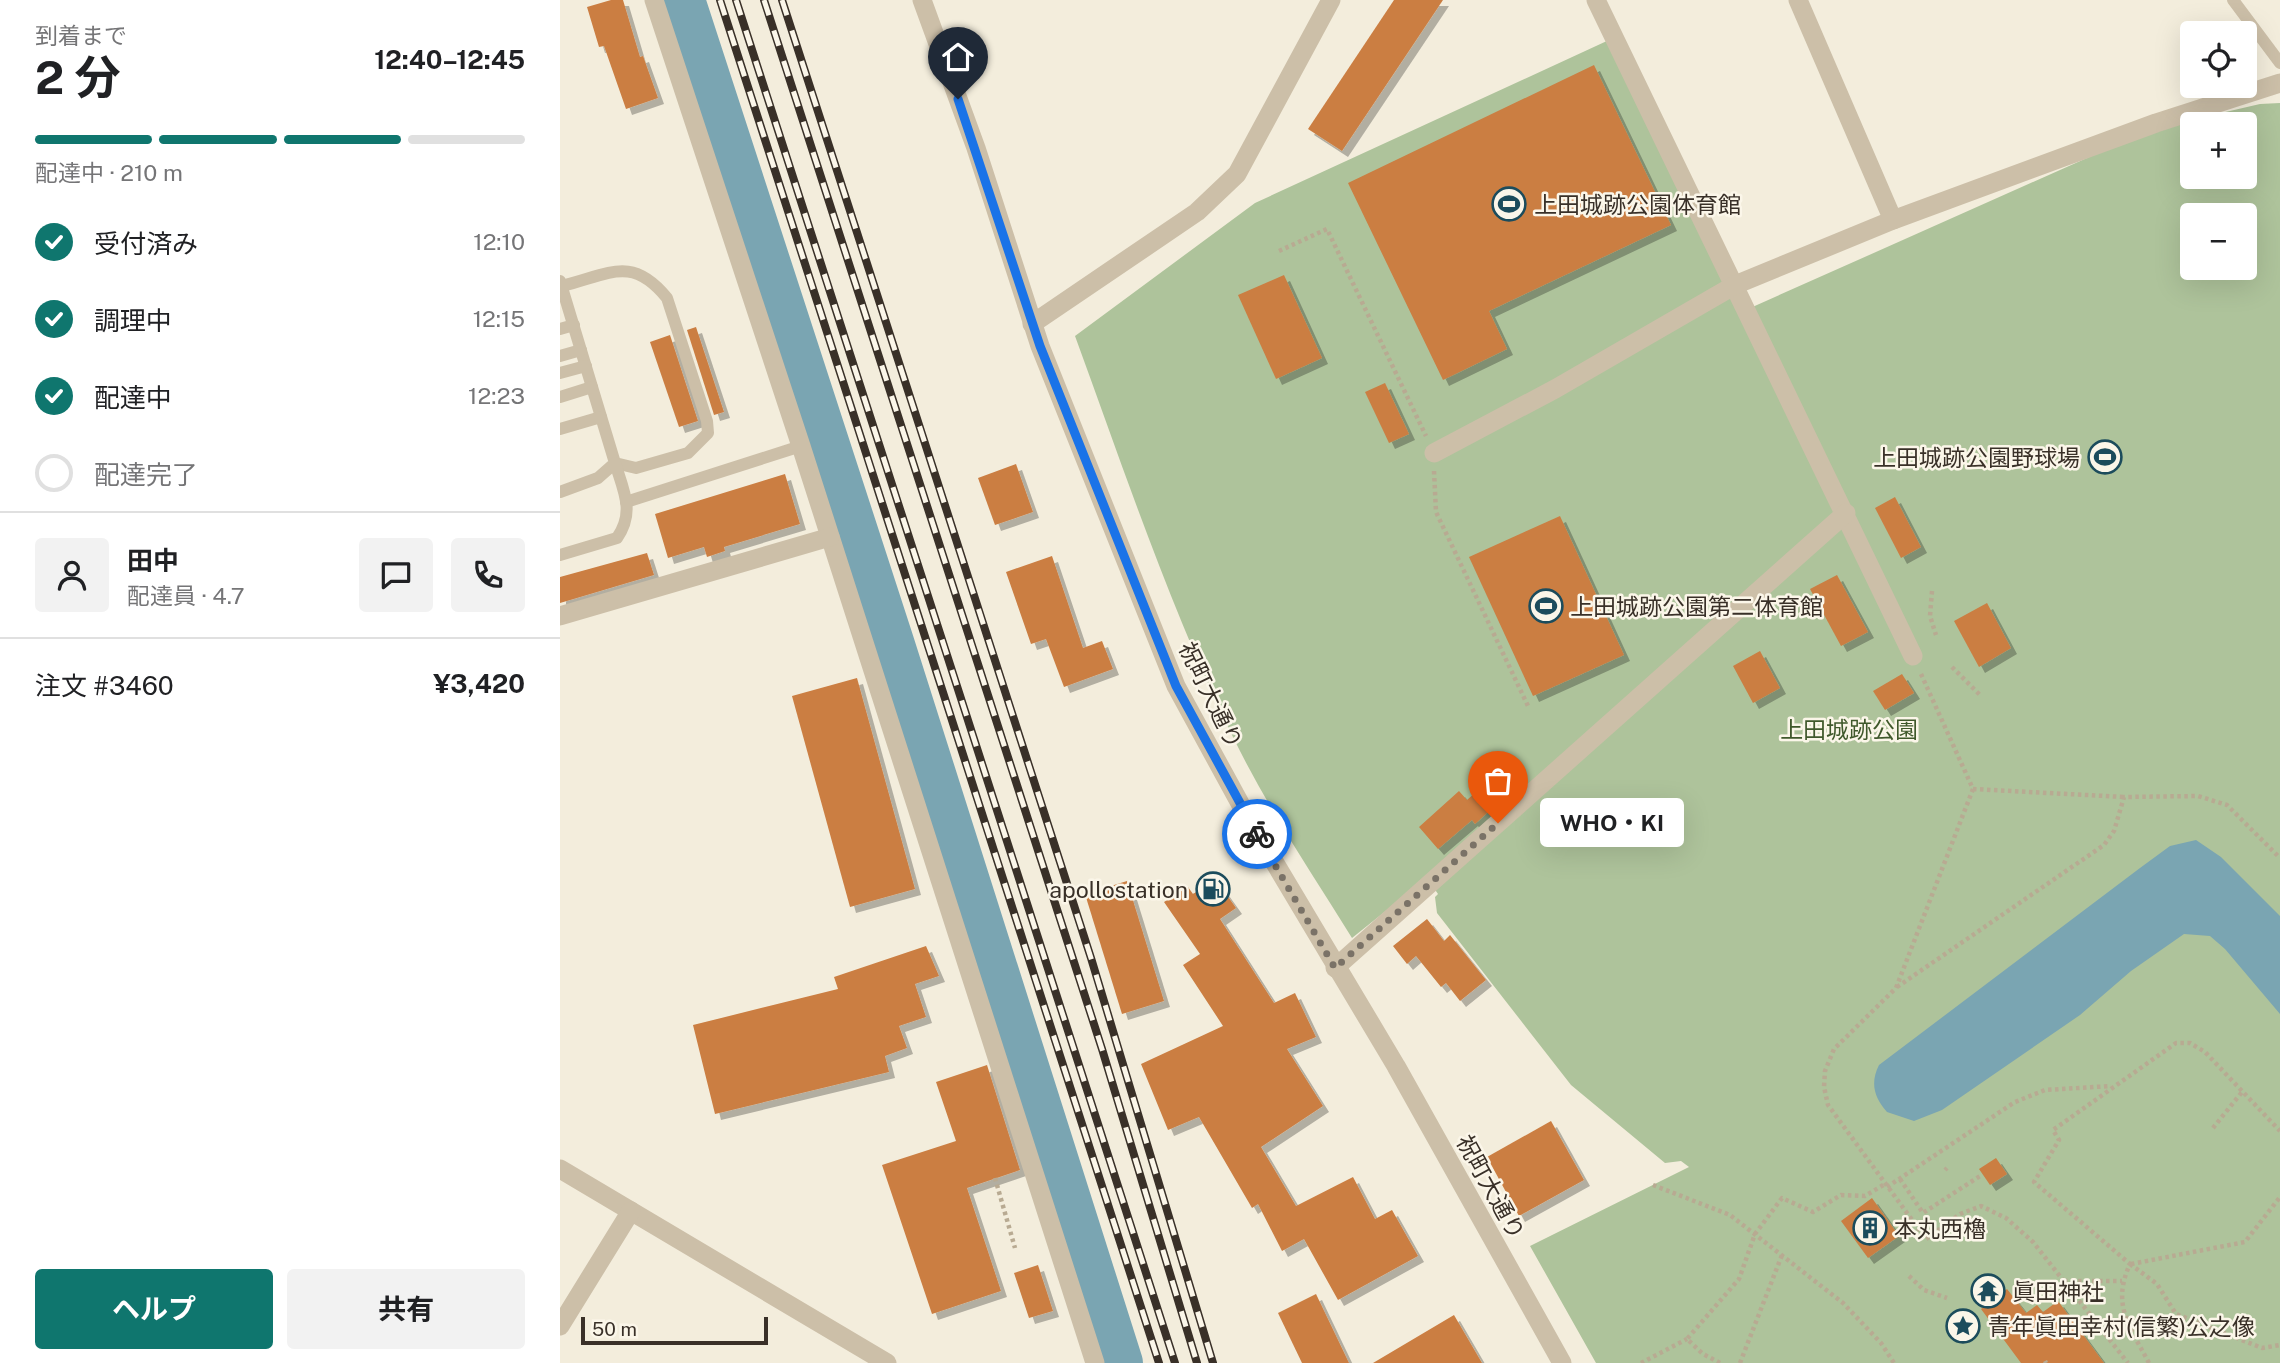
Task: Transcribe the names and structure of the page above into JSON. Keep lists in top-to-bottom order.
{
  "streets": {
    "street": ["祝町大通り"]
  },
  "parks": ["上田城跡公園"],
  "places": {
    "sports": ["上田城跡公園体育館", "上田城跡公園野球場", "上田城跡公園第二体育館"],
    "other": ["WHO・KI"],
    "fuel station": ["apollostation"],
    "building": ["本丸西櫓"],
    "temple": ["眞田神社"],
    "place": ["青年眞田幸村(信繁)公之像"]
  },
  "scale_bar": "50 m",
  "page": {
    "heading": ["2 分", "到着まで", "12:40–12:45"],
    "panel": [
      "田中",
      "配達員 · 4.7",
      "注文 #3460",
      "¥3,420"
    ],
    "map_buttons": ["+", "−"],
    "bar": "配達中 · 210 m",
    "list": [
      ["受付済み", "12:10"],
      ["調理中", "12:15"],
      ["配達中", "12:23"],
      "配達完了"
    ],
    "bubble": "WHO・KI",
    "buttons": ["ヘルプ", "共有"],
    "scale": "50 m"
  }
}
